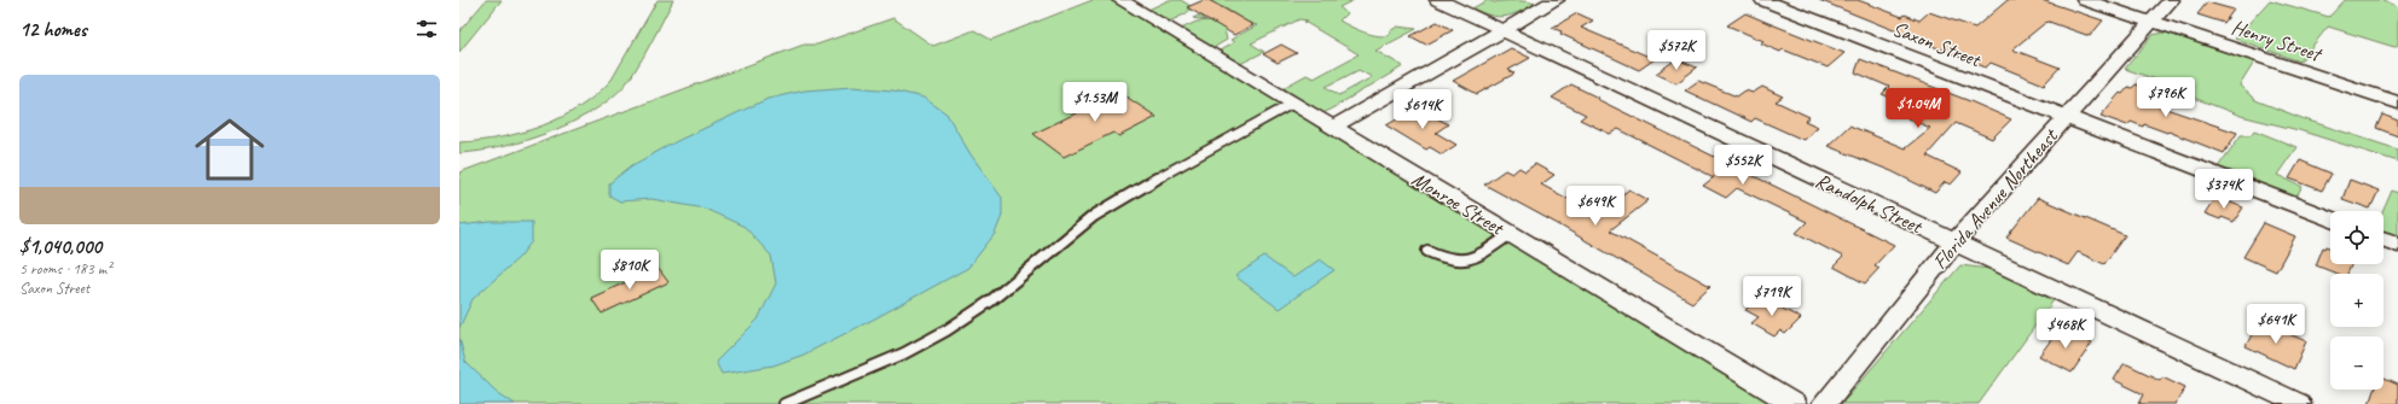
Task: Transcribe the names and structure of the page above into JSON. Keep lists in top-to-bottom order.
{
  "streets": {
    "street": [
      "Henry Street",
      "Saxon Street",
      "Florida Avenue Northeast",
      "Monroe Street",
      "Randolph Street"
    ]
  },
  "crossings": [
    ["Henry Street", "Florida Avenue Northeast"],
    ["Saxon Street", "Florida Avenue Northeast"],
    ["Florida Avenue Northeast", "Randolph Street"]
  ],
  "page": {
    "heading": "12 homes",
    "price": [
      "$572K",
      "$796K",
      "$1.53M",
      "$1.04M",
      "$614K",
      "$552K",
      "$374K",
      "$649K",
      "$810K",
      "$719K",
      "$641K",
      "$468K"
    ],
    "list": [
      {
        "name": "$1,040,000",
        "note": "5 rooms · 183 m² · Saxon Street"
      }
    ],
    "map_buttons": ["+", "−"]
  }
}
